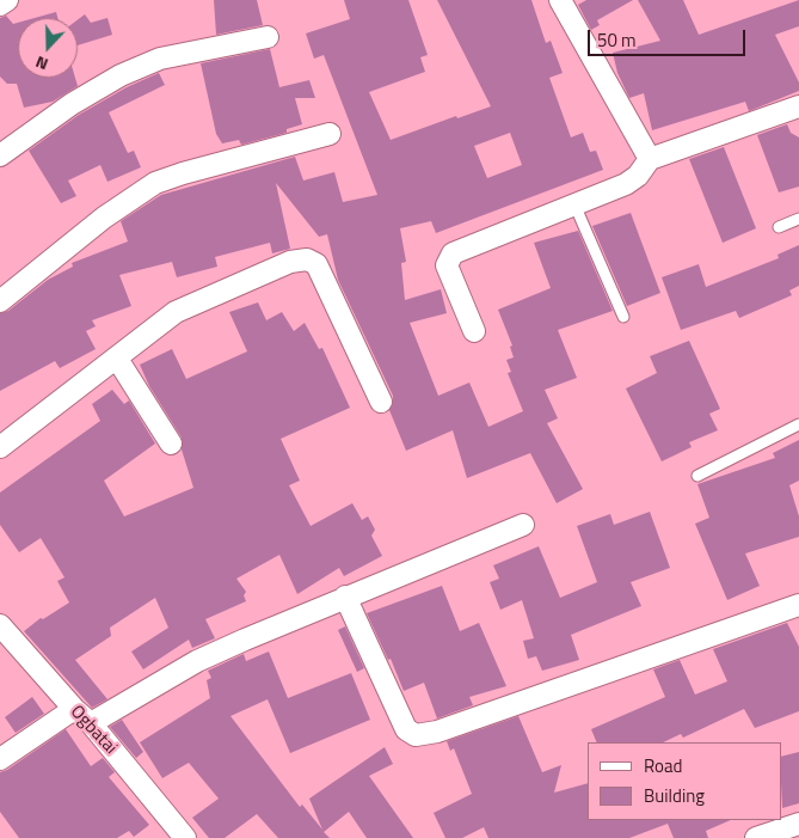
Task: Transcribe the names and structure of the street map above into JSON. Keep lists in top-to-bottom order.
{
  "streets": {
    "street": ["Ogbatai"]
  },
  "legend": ["Road", "Building"],
  "scale_bar": "50 m",
  "north": "bottom"
}
